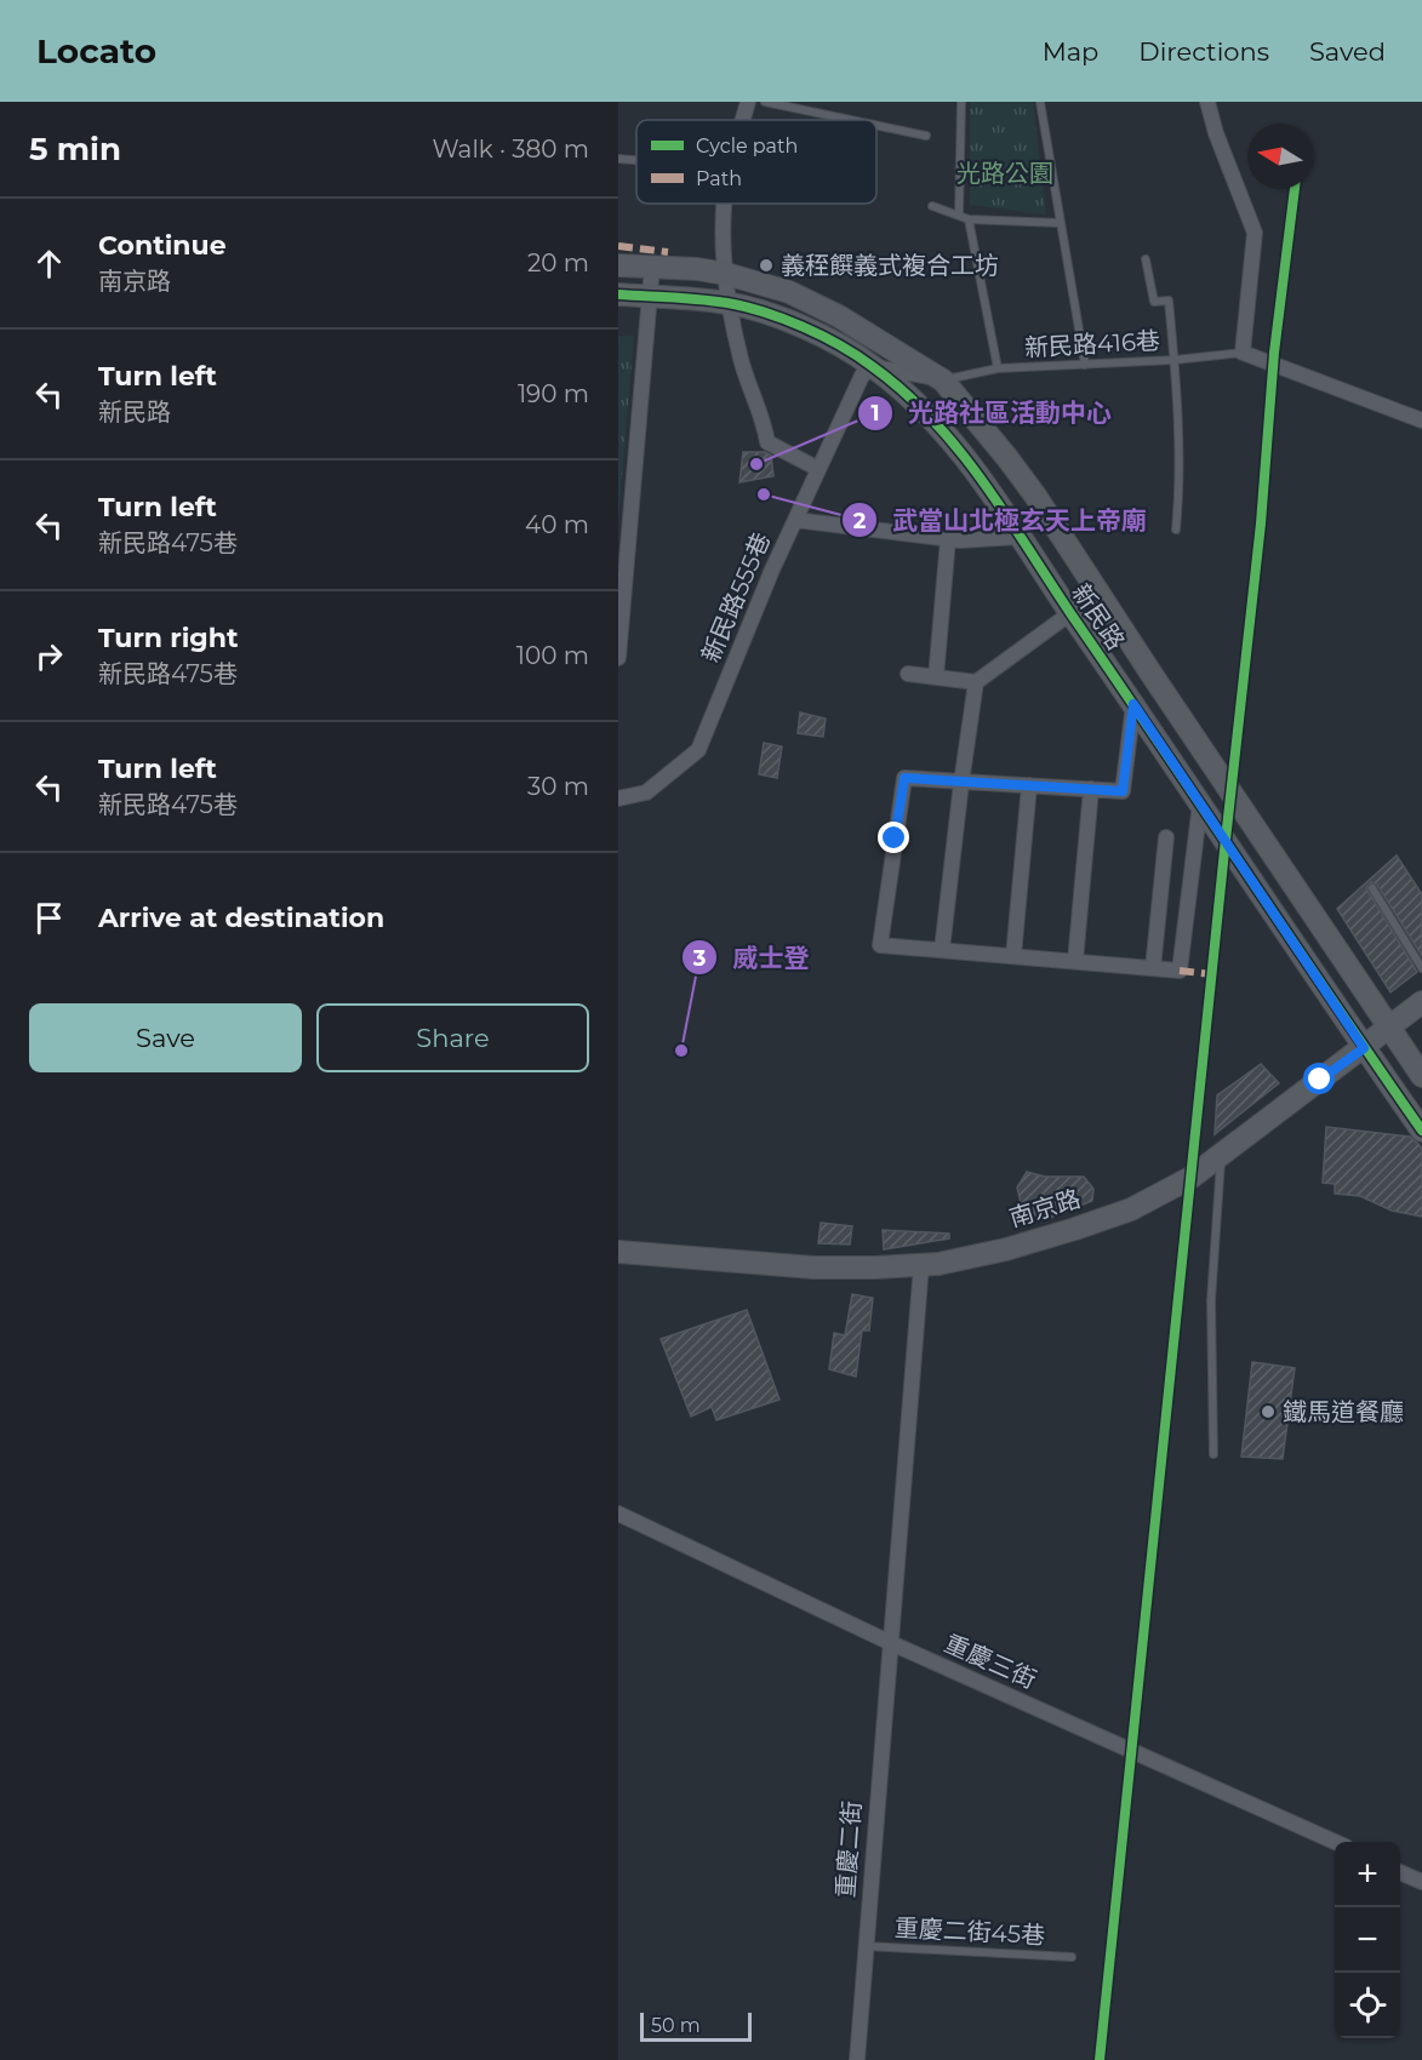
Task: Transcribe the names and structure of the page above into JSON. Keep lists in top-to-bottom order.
{
  "streets": {
    "street": [
      "新民路555巷",
      "新民路",
      "南京路",
      "重慶三街",
      "重慶二街"
    ],
    "lane": ["新民路416巷", "重慶二街45巷"]
  },
  "crossings": [
    ["新民路416巷", "新民路"],
    ["新民路555巷", "新民路"],
    ["新民路", "南京路"],
    ["南京路", "重慶二街"],
    ["重慶三街", "重慶二街"],
    ["重慶二街", "重慶二街45巷"]
  ],
  "parks": ["光路公園"],
  "places": [
    "義秷饌義式複合工坊",
    "光路社區活動中心",
    "武當山北極玄天上帝廟",
    "威士登",
    "鐵馬道餐廳"
  ],
  "legend": ["Cycle path", "Path"],
  "scale_bar": "50 m",
  "north": "left",
  "page": {
    "header": "Locato",
    "nav": ["Map", "Directions", "Saved"],
    "heading": ["5 min", "Walk · 380 m"],
    "list": [
      ["Continue", "南京路", "20 m"],
      ["Turn left", "新民路", "190 m"],
      ["Turn left", "新民路475巷", "40 m"],
      ["Turn right", "新民路475巷", "100 m"],
      ["Turn left", "新民路475巷", "30 m"],
      "Arrive at destination"
    ],
    "buttons": ["Save", "Share"],
    "map_buttons": ["+", "−"],
    "scale": "50 m"
  }
}
